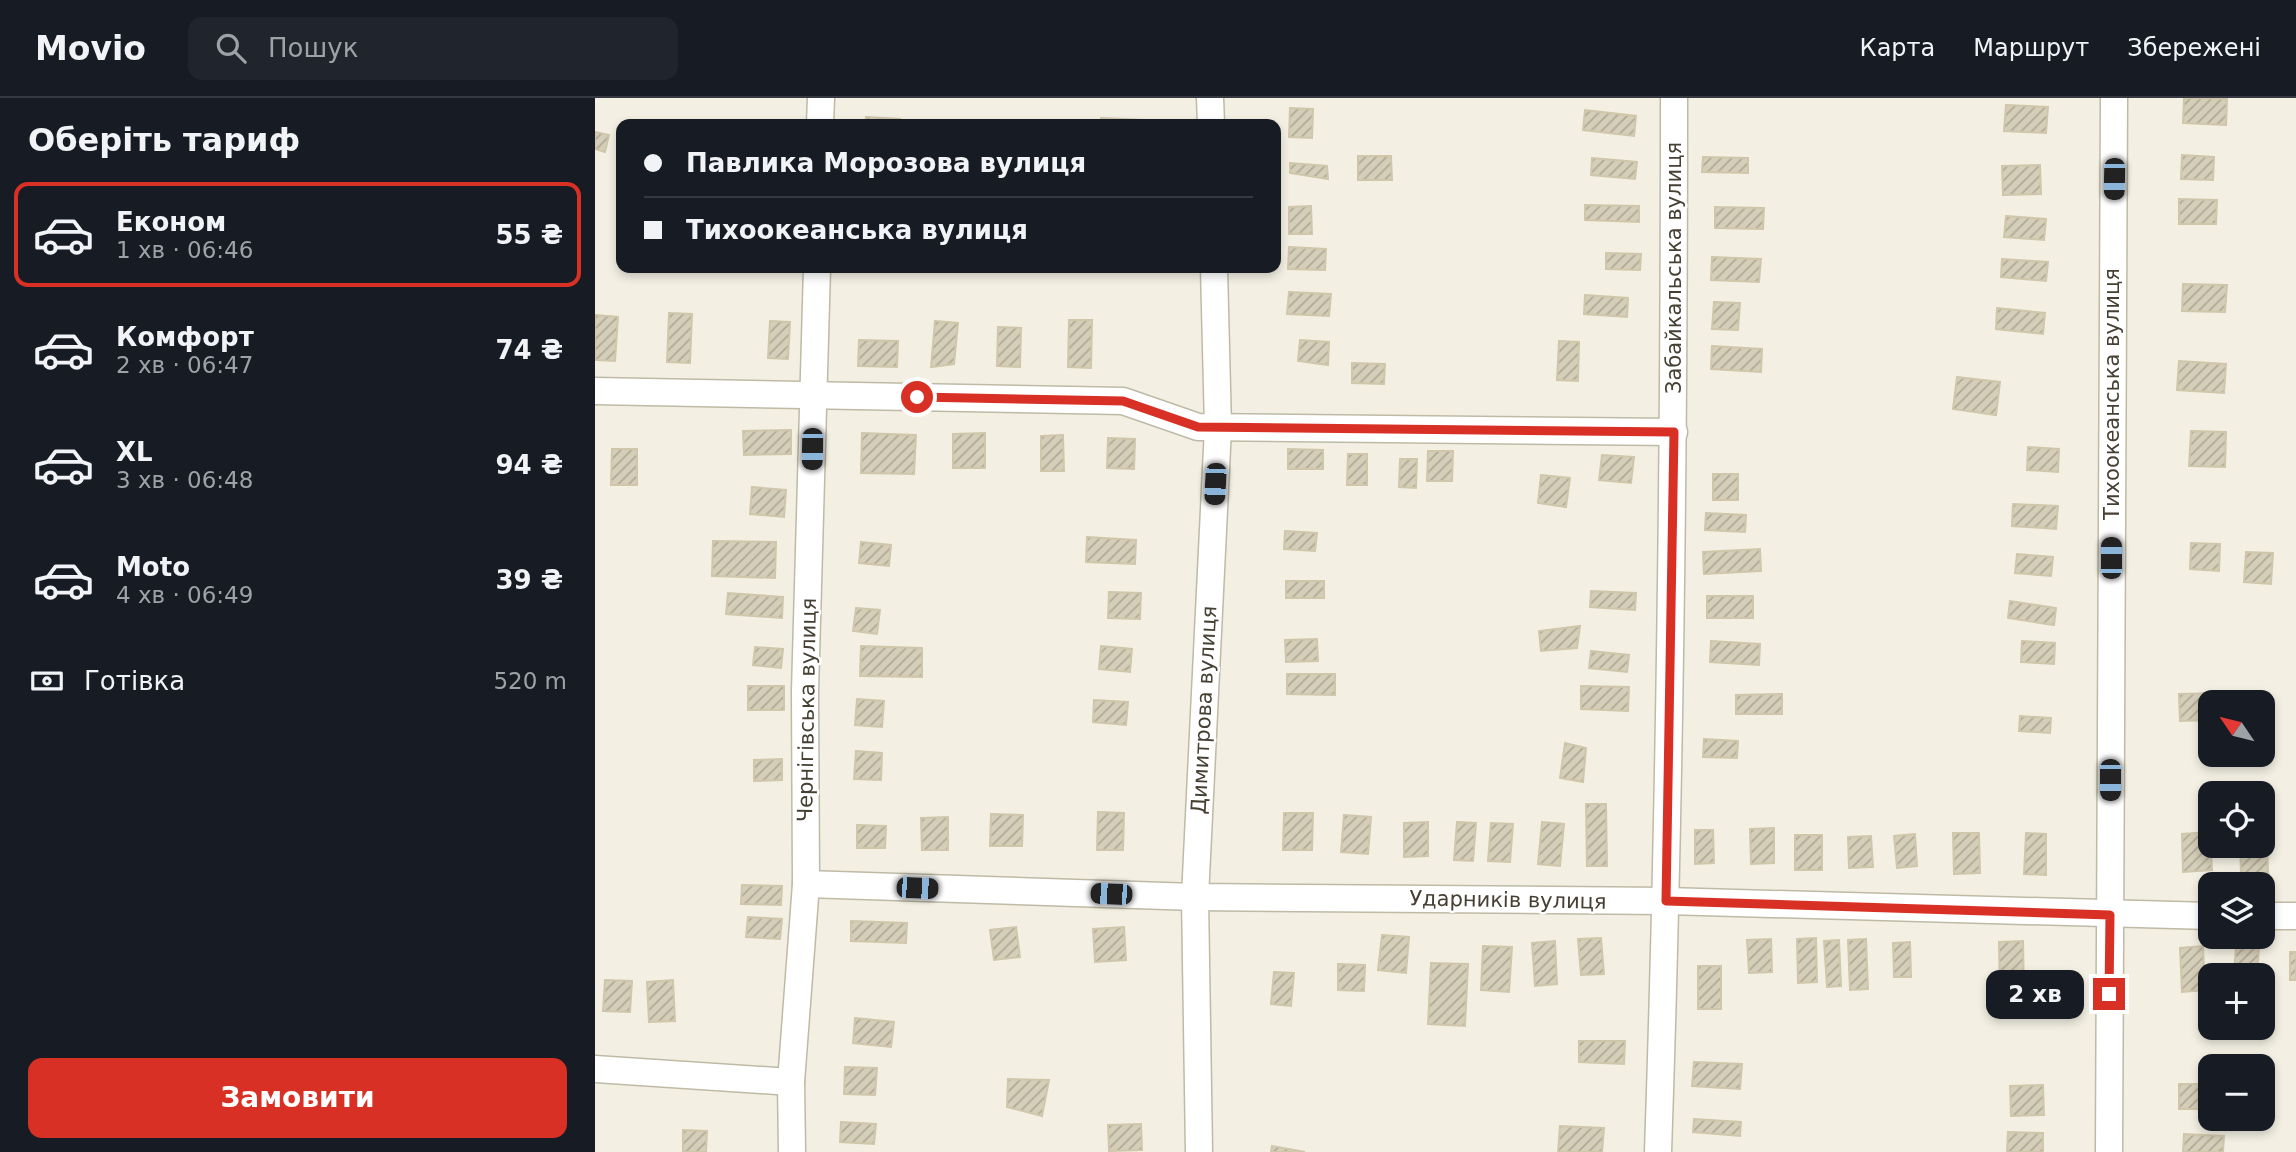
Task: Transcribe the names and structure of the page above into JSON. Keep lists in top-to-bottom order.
{
  "streets": {
    "street": [
      "Забайкальська вулиця",
      "Тихоокеанська вулиця",
      "Чернігівська вулиця",
      "Димитрова вулиця",
      "Ударників вулиця"
    ]
  },
  "crossings": [
    ["Забайкальська вулиця", "Ударників вулиця"],
    ["Тихоокеанська вулиця", "Ударників вулиця"],
    ["Чернігівська вулиця", "Ударників вулиця"],
    ["Димитрова вулиця", "Ударників вулиця"]
  ],
  "north": "top left",
  "page": {
    "header": "Movio",
    "search": "Пошук",
    "nav": ["Карта", "Маршрут", "Збережені"],
    "heading": "Оберіть тариф",
    "banner": ["Павлика Морозова вулиця", "Тихоокеанська вулиця"],
    "list": [
      {
        "name": "Економ",
        "note": "1 хв · 06:46",
        "value": "55 ₴"
      },
      {
        "name": "Комфорт",
        "note": "2 хв · 06:47",
        "value": "74 ₴"
      },
      {
        "name": "XL",
        "note": "3 хв · 06:48",
        "value": "94 ₴"
      },
      {
        "name": "Moto",
        "note": "4 хв · 06:49",
        "value": "39 ₴"
      }
    ],
    "pay": ["Готівка", "520 m"],
    "map_buttons": ["+", "−"],
    "bubble": "2 хв",
    "buttons": "Замовити"
  }
}
